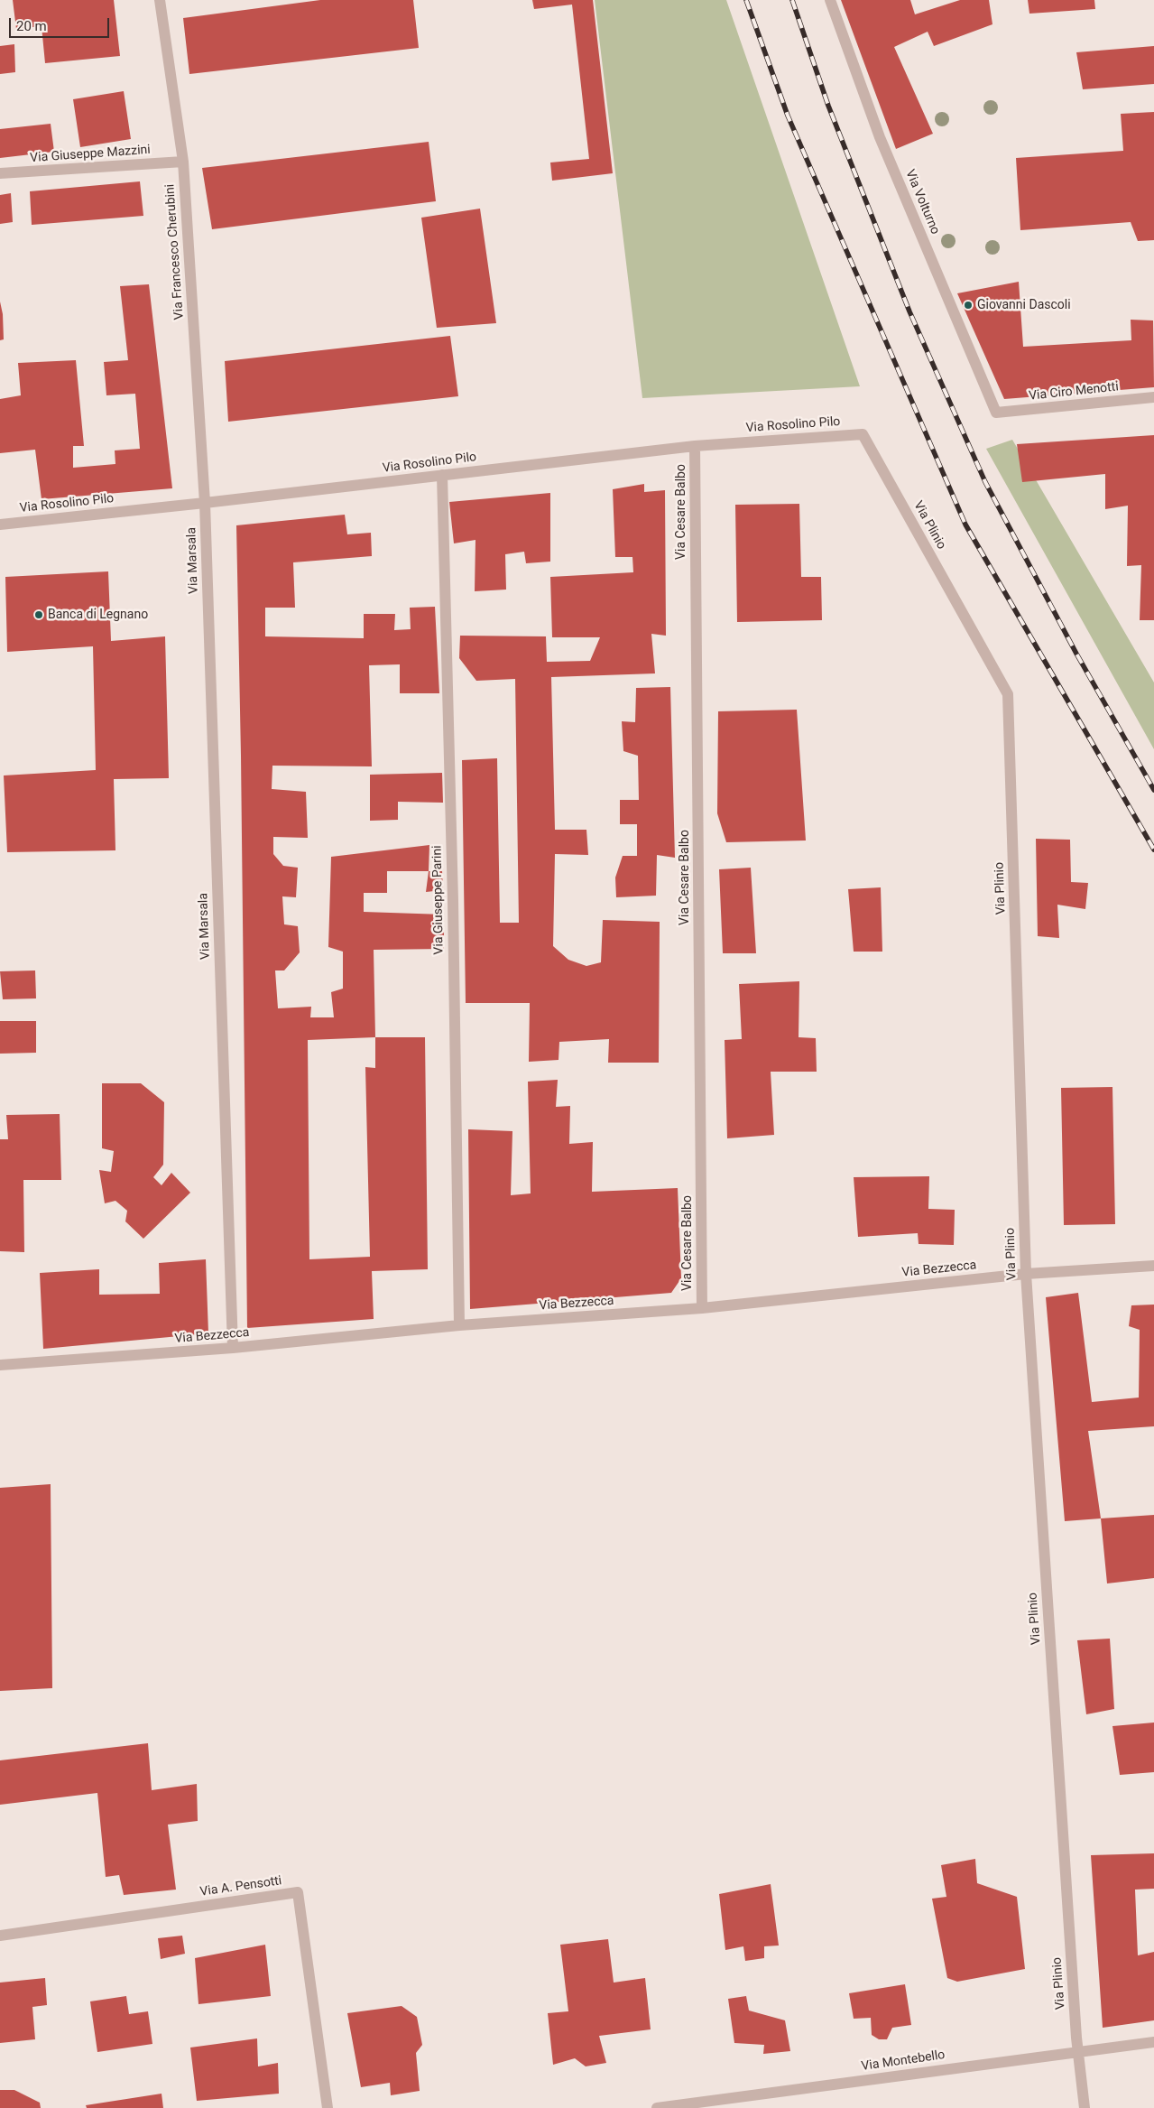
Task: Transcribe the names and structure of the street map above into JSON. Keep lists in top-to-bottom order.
{
  "streets": {
    "street": [
      "Via Giuseppe Mazzini",
      "Via Volturno",
      "Via Francesco Cherubini",
      "Via Ciro Menotti",
      "Via Rosolino Pilo",
      "Via Cesare Balbo",
      "Via Plinio",
      "Via Marsala",
      "Via Giuseppe Parini",
      "Via Bezzecca",
      "Via A. Pensotti",
      "Via Montebello"
    ]
  },
  "crossings": [
    ["Via Giuseppe Mazzini", "Via Francesco Cherubini"],
    ["Via Volturno", "Via Ciro Menotti"],
    ["Via Francesco Cherubini", "Via Rosolino Pilo"],
    ["Via Francesco Cherubini", "Via Marsala"],
    ["Via Rosolino Pilo", "Via Cesare Balbo"],
    ["Via Rosolino Pilo", "Via Plinio"],
    ["Via Rosolino Pilo", "Via Marsala"],
    ["Via Rosolino Pilo", "Via Giuseppe Parini"],
    ["Via Cesare Balbo", "Via Bezzecca"],
    ["Via Plinio", "Via Bezzecca"],
    ["Via Plinio", "Via Montebello"],
    ["Via Marsala", "Via Bezzecca"],
    ["Via Giuseppe Parini", "Via Bezzecca"]
  ],
  "places": ["Giovanni Dascoli", "Banca di Legnano"],
  "scale_bar": "20 m"
}
